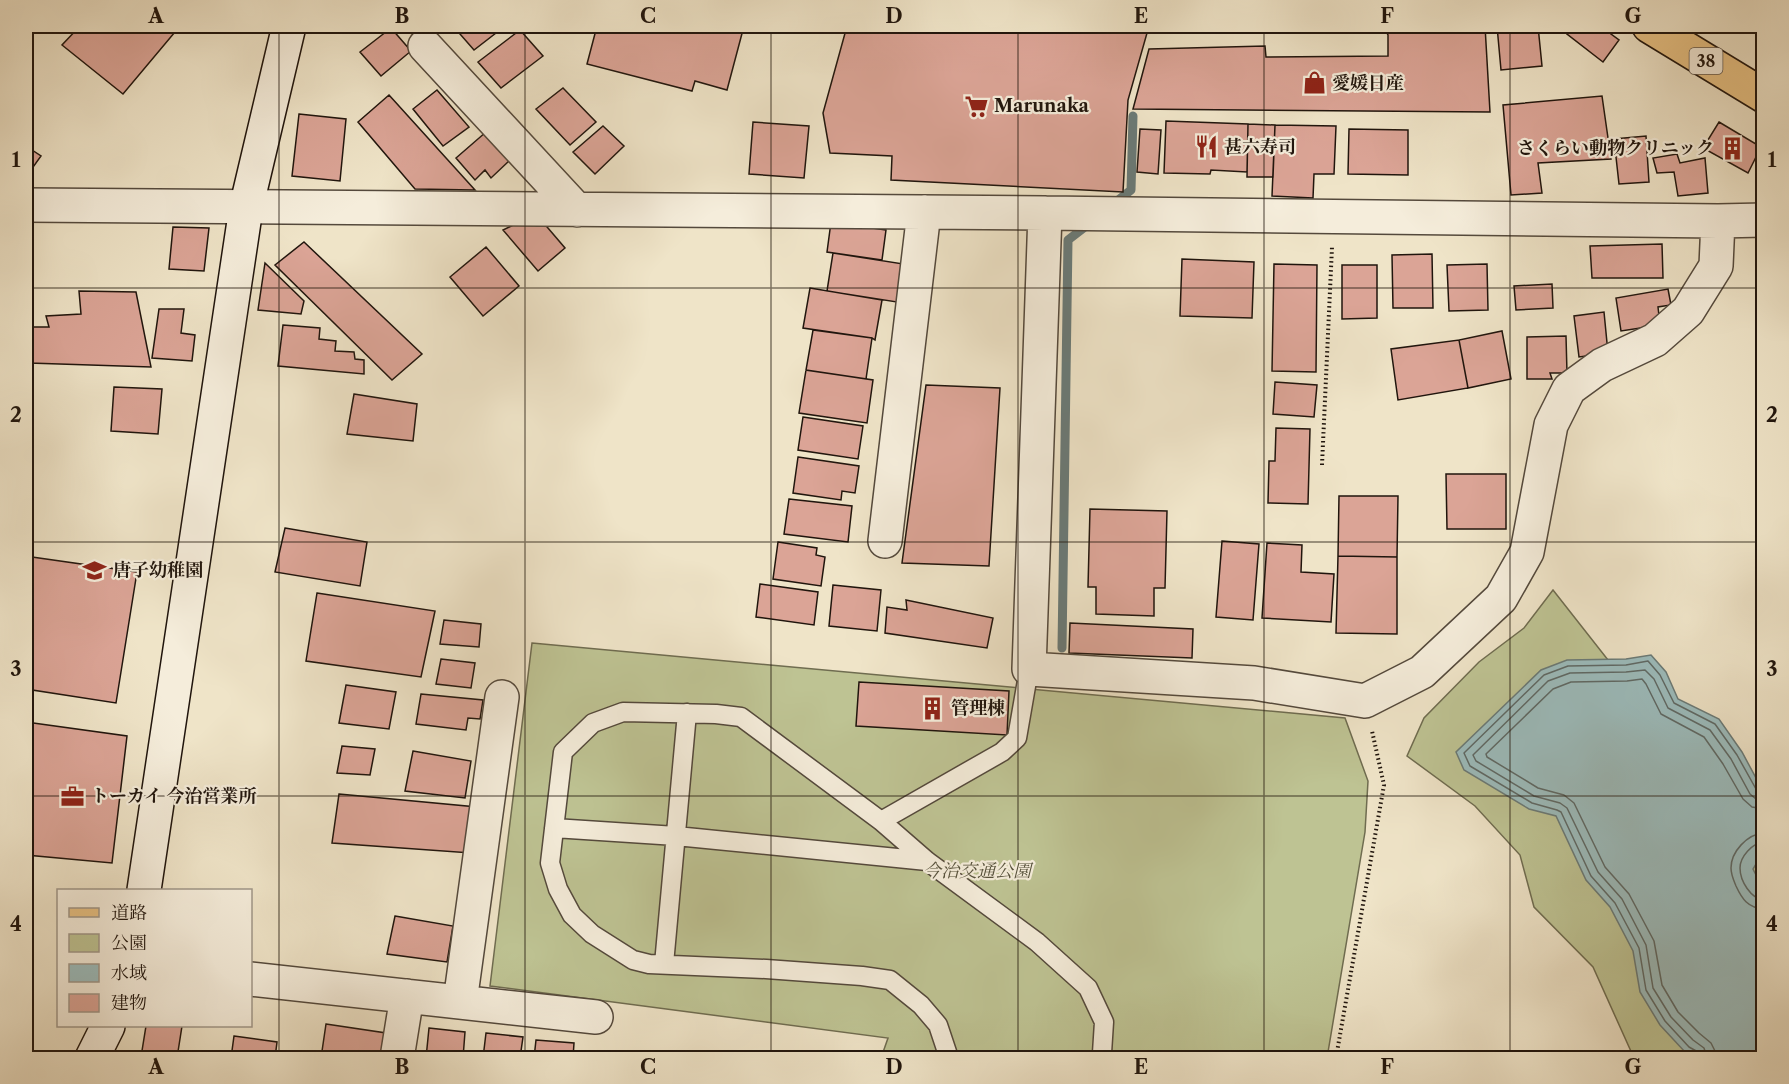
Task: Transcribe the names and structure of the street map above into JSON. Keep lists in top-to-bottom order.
{
  "streets": {
    "main road": ["38"]
  },
  "parks": ["今治交通公園"],
  "places": {
    "shop": ["愛媛日産"],
    "supermarket": ["Marunaka"],
    "restaurant": ["甚六寿司"],
    "building": ["さくらい動物クリニック", "管理棟"],
    "school or university": ["唐子幼稚園"],
    "office": ["トーカイ 今治営業所"]
  },
  "legend": [
    "道路",
    "公園",
    "水域",
    "建物"
  ],
  "grid": {
    "columns": [
      "A",
      "B",
      "C",
      "D",
      "E",
      "F",
      "G"
    ],
    "rows": [
      "1",
      "2",
      "3",
      "4"
    ]
  }
}
